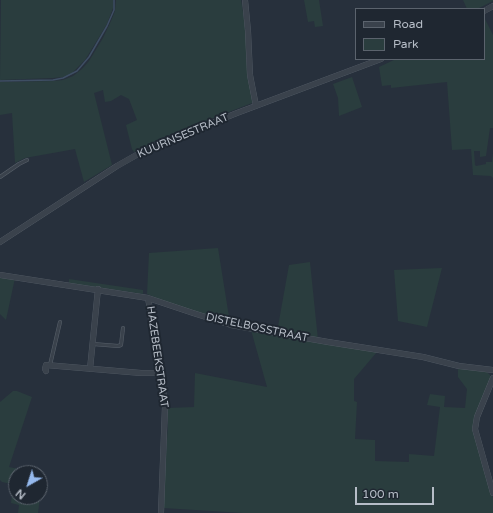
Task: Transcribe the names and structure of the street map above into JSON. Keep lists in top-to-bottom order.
{
  "streets": {
    "street": ["KUURNSESTRAAT", "DISTELBOSSTRAAT", "HAZEBEEKSTRAAT"]
  },
  "crossings": [
    ["DISTELBOSSTRAAT", "HAZEBEEKSTRAAT"]
  ],
  "legend": ["Road", "Park"],
  "scale_bar": "100 m",
  "north": "bottom left"
}
